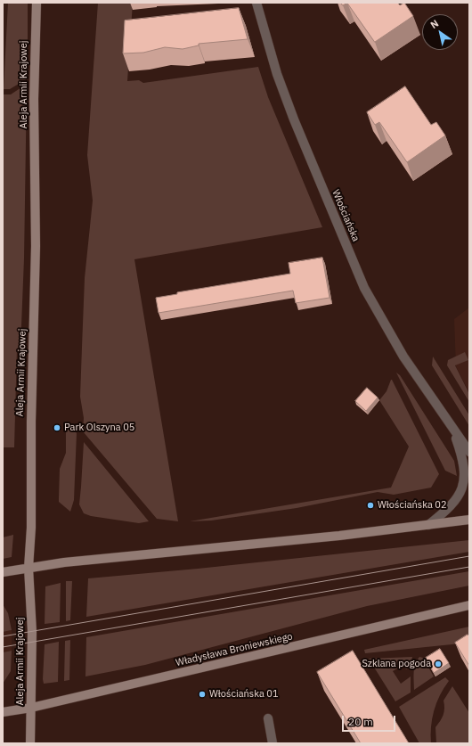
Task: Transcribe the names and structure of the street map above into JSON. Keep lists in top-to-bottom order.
{
  "streets": {
    "main road": ["Aleja Armii Krajowej", "Władysława Broniewskiego"],
    "street": ["Włościańska"]
  },
  "crossings": [
    ["Aleja Armii Krajowej", "Władysława Broniewskiego"]
  ],
  "places": [
    "Park Olszyna 05",
    "Włościańska 02",
    "Szklana pogoda",
    "Włościańska 01"
  ],
  "scale_bar": "20 m",
  "north": "top left"
}
